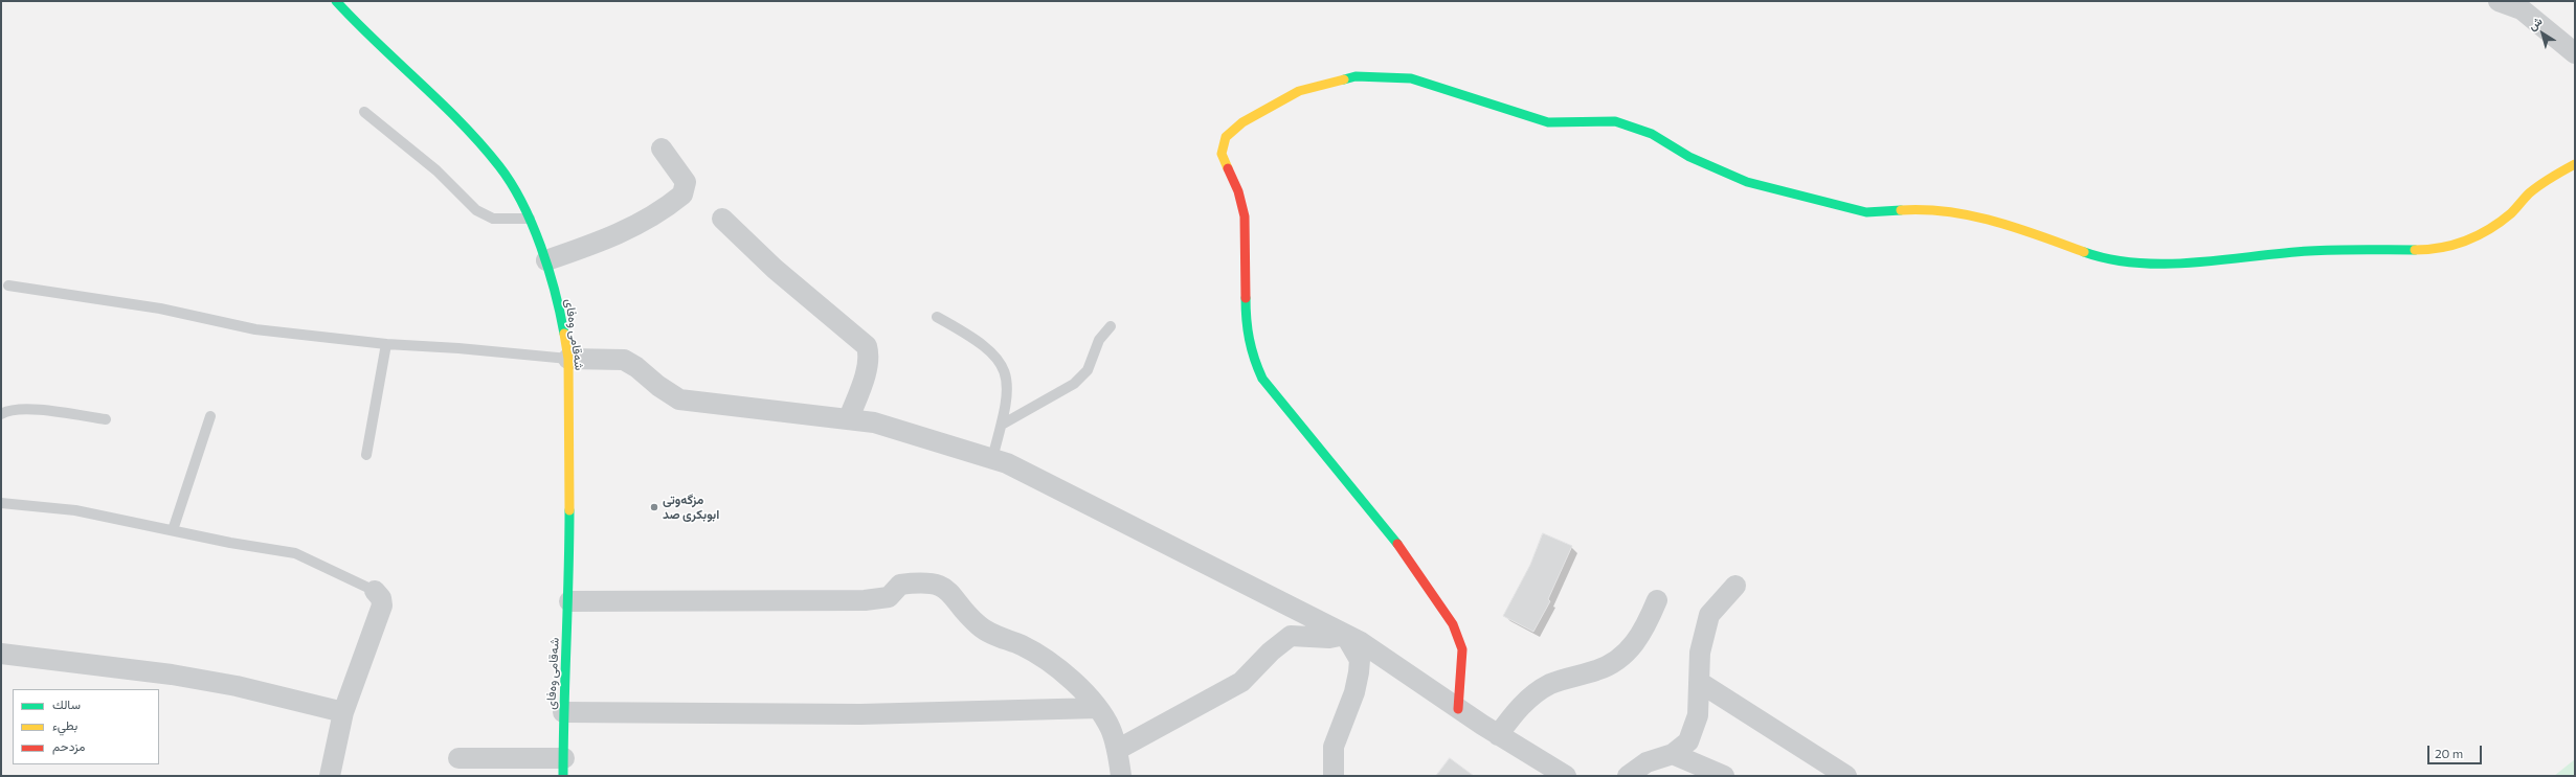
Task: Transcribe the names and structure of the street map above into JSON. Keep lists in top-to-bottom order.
{
  "streets": {
    "street": ["شەقامی وەفای"]
  },
  "places": ["مزگەوتی ابوبکری صد"],
  "legend": ["سالك", "بطيء", "مزدحم"],
  "scale_bar": "20 m",
  "north": "top left"
}
